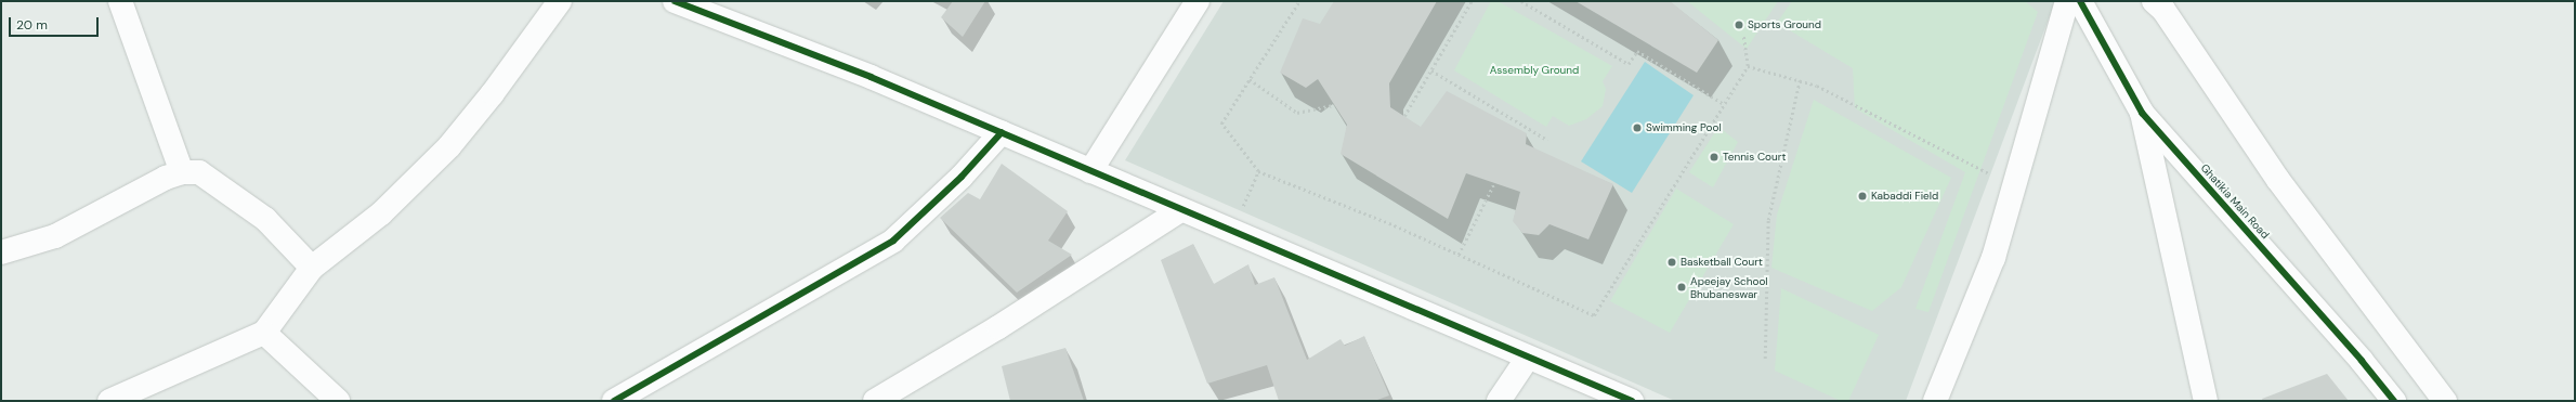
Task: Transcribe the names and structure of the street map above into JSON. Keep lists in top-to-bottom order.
{
  "streets": {
    "street": ["Ghatikia Main Road"]
  },
  "parks": ["Assembly Ground"],
  "places": [
    "Sports Ground",
    "Swimming Pool",
    "Tennis Court",
    "Kabaddi Field",
    "Basketball Court",
    "Apeejay School Bhubaneswar"
  ],
  "scale_bar": "20 m"
}
